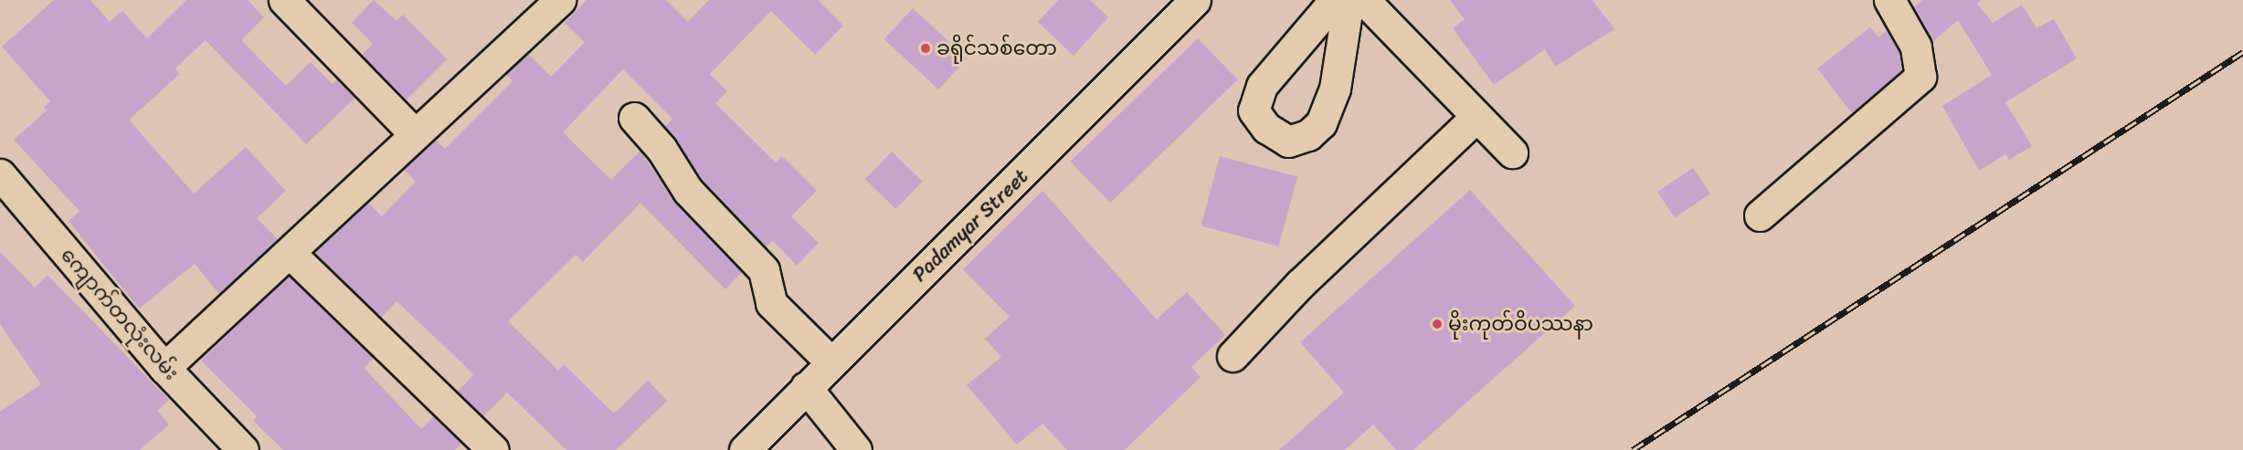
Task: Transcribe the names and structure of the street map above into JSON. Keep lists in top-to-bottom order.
{
  "streets": {
    "street": ["Padamyar Street", "ကျောက်တလုံးလမ်း"]
  },
  "places": ["ခရိုင်သစ်တော", "မိုးကုတ်ဝိပဿနာ"]
}
